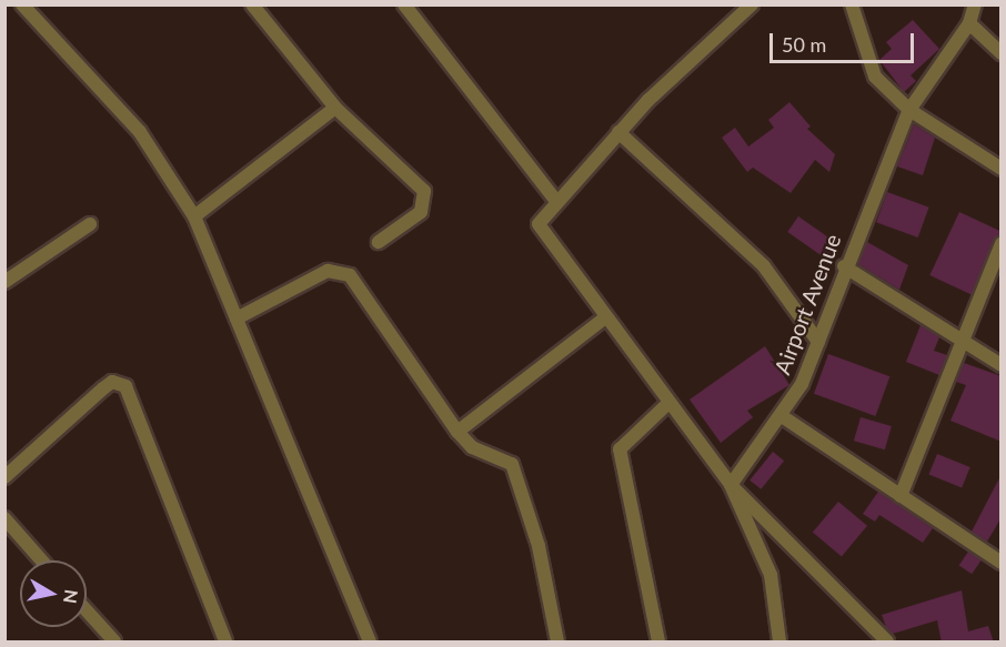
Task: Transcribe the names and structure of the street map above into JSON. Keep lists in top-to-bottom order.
{
  "streets": {
    "street": ["Airport Avenue"]
  },
  "scale_bar": "50 m",
  "north": "right"
}
